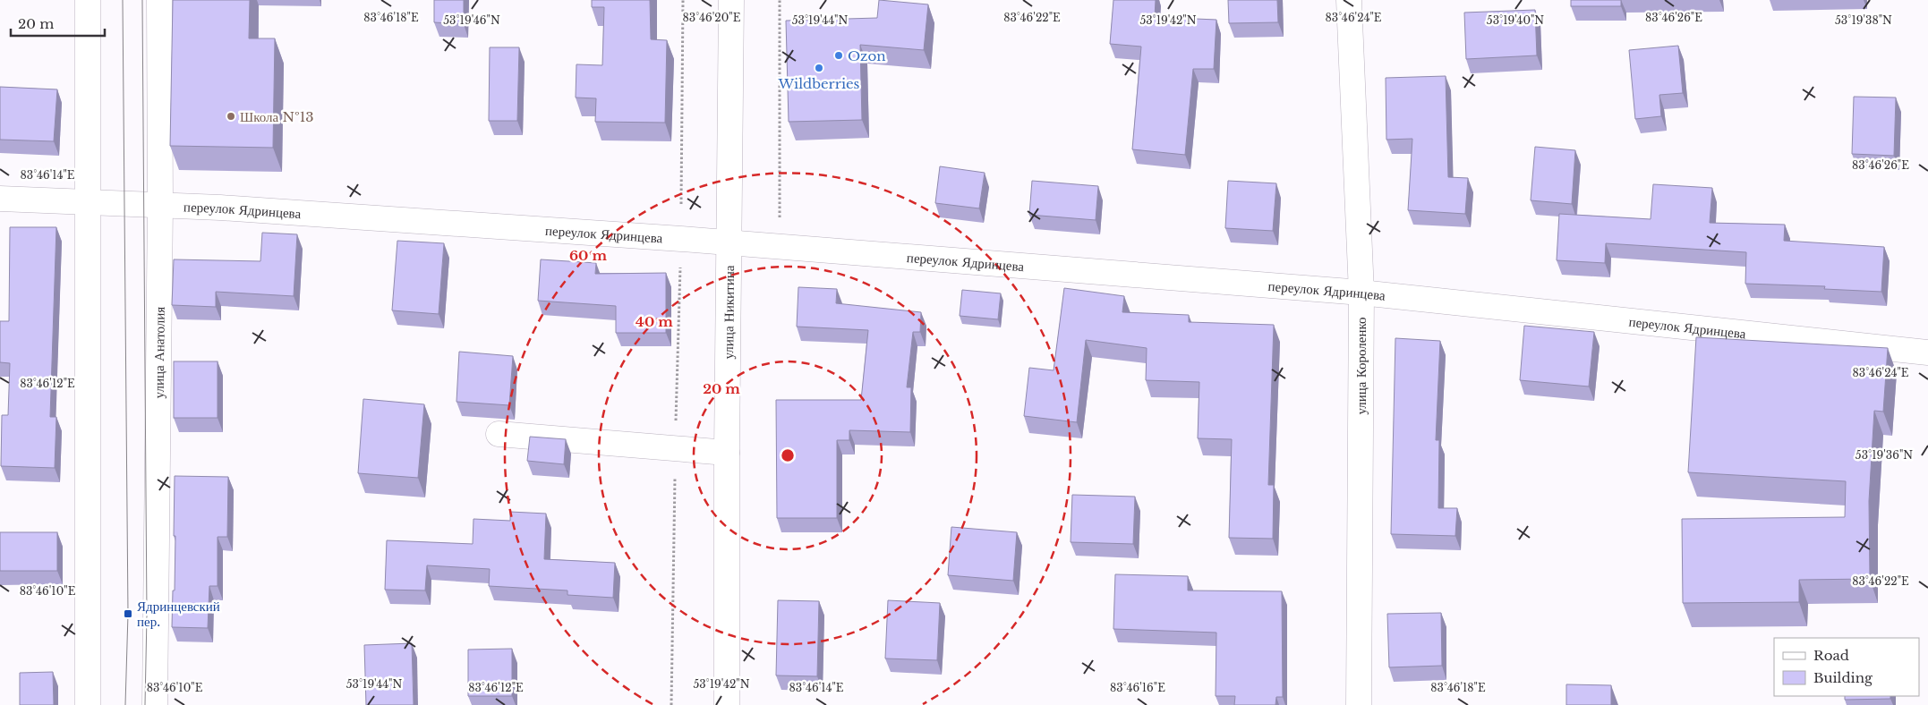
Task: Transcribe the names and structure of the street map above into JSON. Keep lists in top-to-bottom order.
{
  "streets": {
    "street": [
      "переулок Ядринцева",
      "улица Никитина",
      "улица Анатолия",
      "улица Короленко"
    ]
  },
  "crossings": [
    ["переулок Ядринцева", "улица Никитина"],
    ["переулок Ядринцева", "улица Анатолия"],
    ["переулок Ядринцева", "улица Короленко"]
  ],
  "places": {
    "other": ["Ozon", "Wildberries", "Школа №13"],
    "transit": ["Ядринцевский пер."]
  },
  "legend": ["Road", "Building"],
  "scale_bar": "20 m",
  "coordinates": [
    "83°46'18\"E",
    "83°46'20\"E",
    "83°46'22\"E",
    "83°46'24\"E",
    "83°46'26\"E",
    "53°19'46\"N",
    "53°19'44\"N",
    "53°19'42\"N",
    "53°19'40\"N",
    "53°19'38\"N",
    "83°46'14\"E",
    "83°46'12\"E",
    "53°19'36\"N",
    "83°46'10\"E",
    "83°46'16\"E"
  ],
  "rings": ["60 m", "40 m", "20 m"]
}
